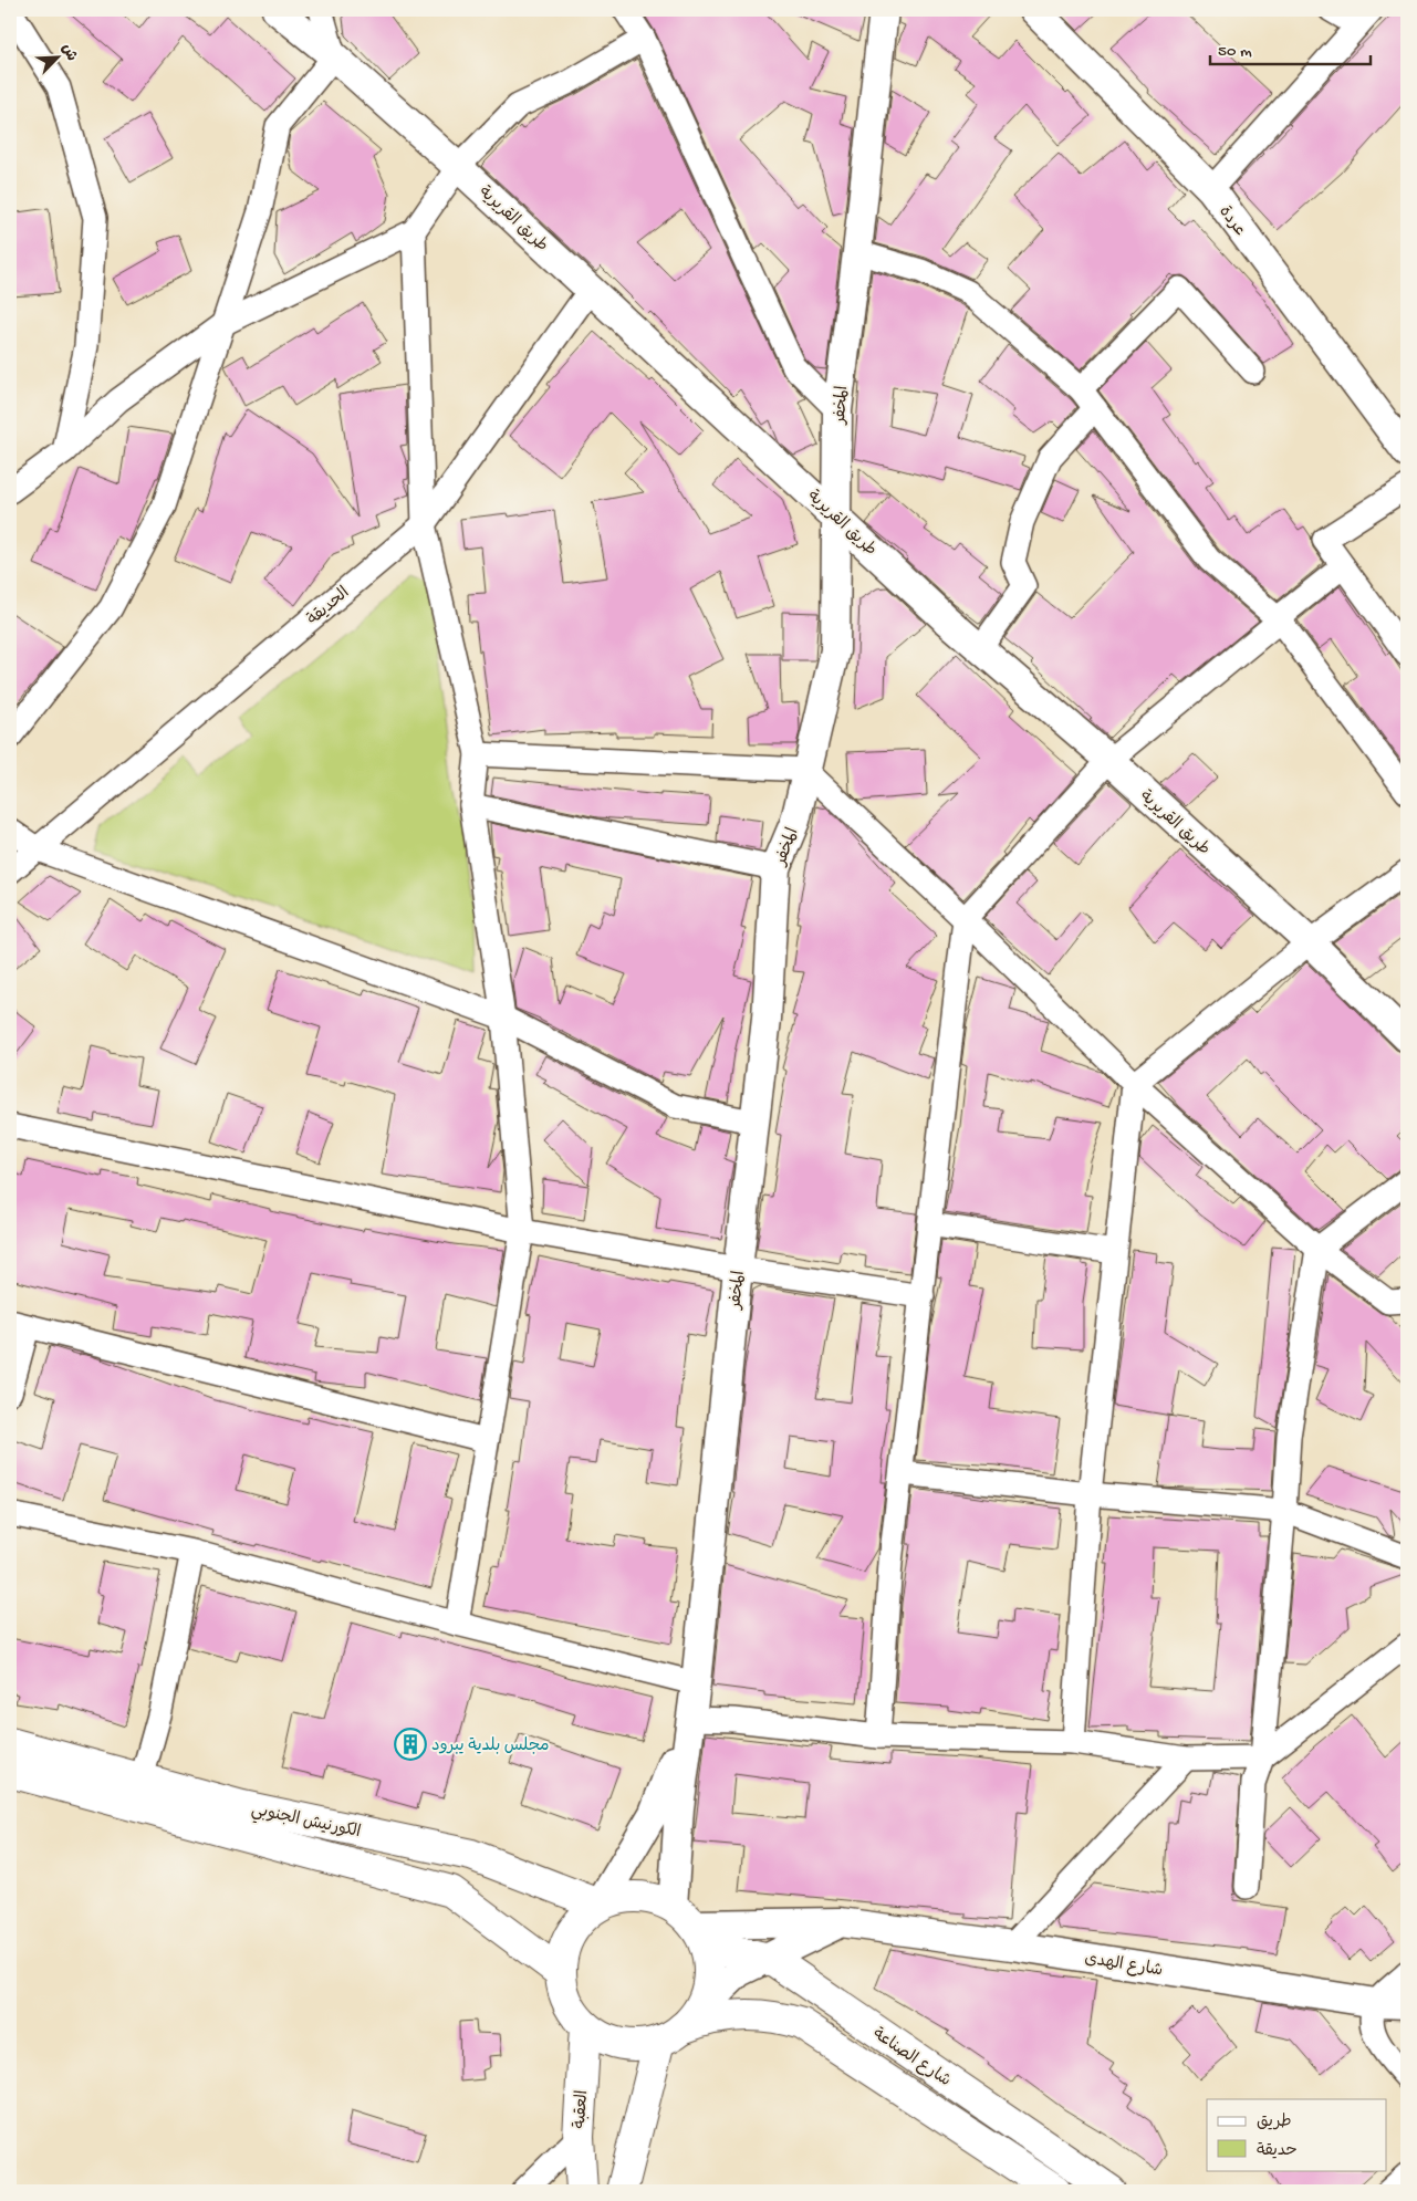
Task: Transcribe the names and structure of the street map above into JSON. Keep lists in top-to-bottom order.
{
  "streets": {
    "main road": ["الكورنيش الجنوبي", "شارع الصناعة", "العقبة"],
    "street": [
      "طريق القريرية",
      "عردة",
      "المخفر",
      "الحديقة",
      "شارع الهدى"
    ]
  },
  "crossings": [
    ["طريق القريرية", "المخفر"],
    ["طريق القريرية", "الحديقة"],
    ["الكورنيش الجنوبي", "شارع الهدى"],
    ["الكورنيش الجنوبي", "شارع الصناعة"],
    ["الكورنيش الجنوبي", "العقبة"],
    ["شارع الهدى", "شارع الصناعة"],
    ["شارع الهدى", "العقبة"],
    ["شارع الصناعة", "العقبة"]
  ],
  "places": {
    "building": ["مجلس بلدية يبرود"]
  },
  "legend": ["طريق", "حديقة"],
  "scale_bar": "50 m",
  "north": "top right"
}
